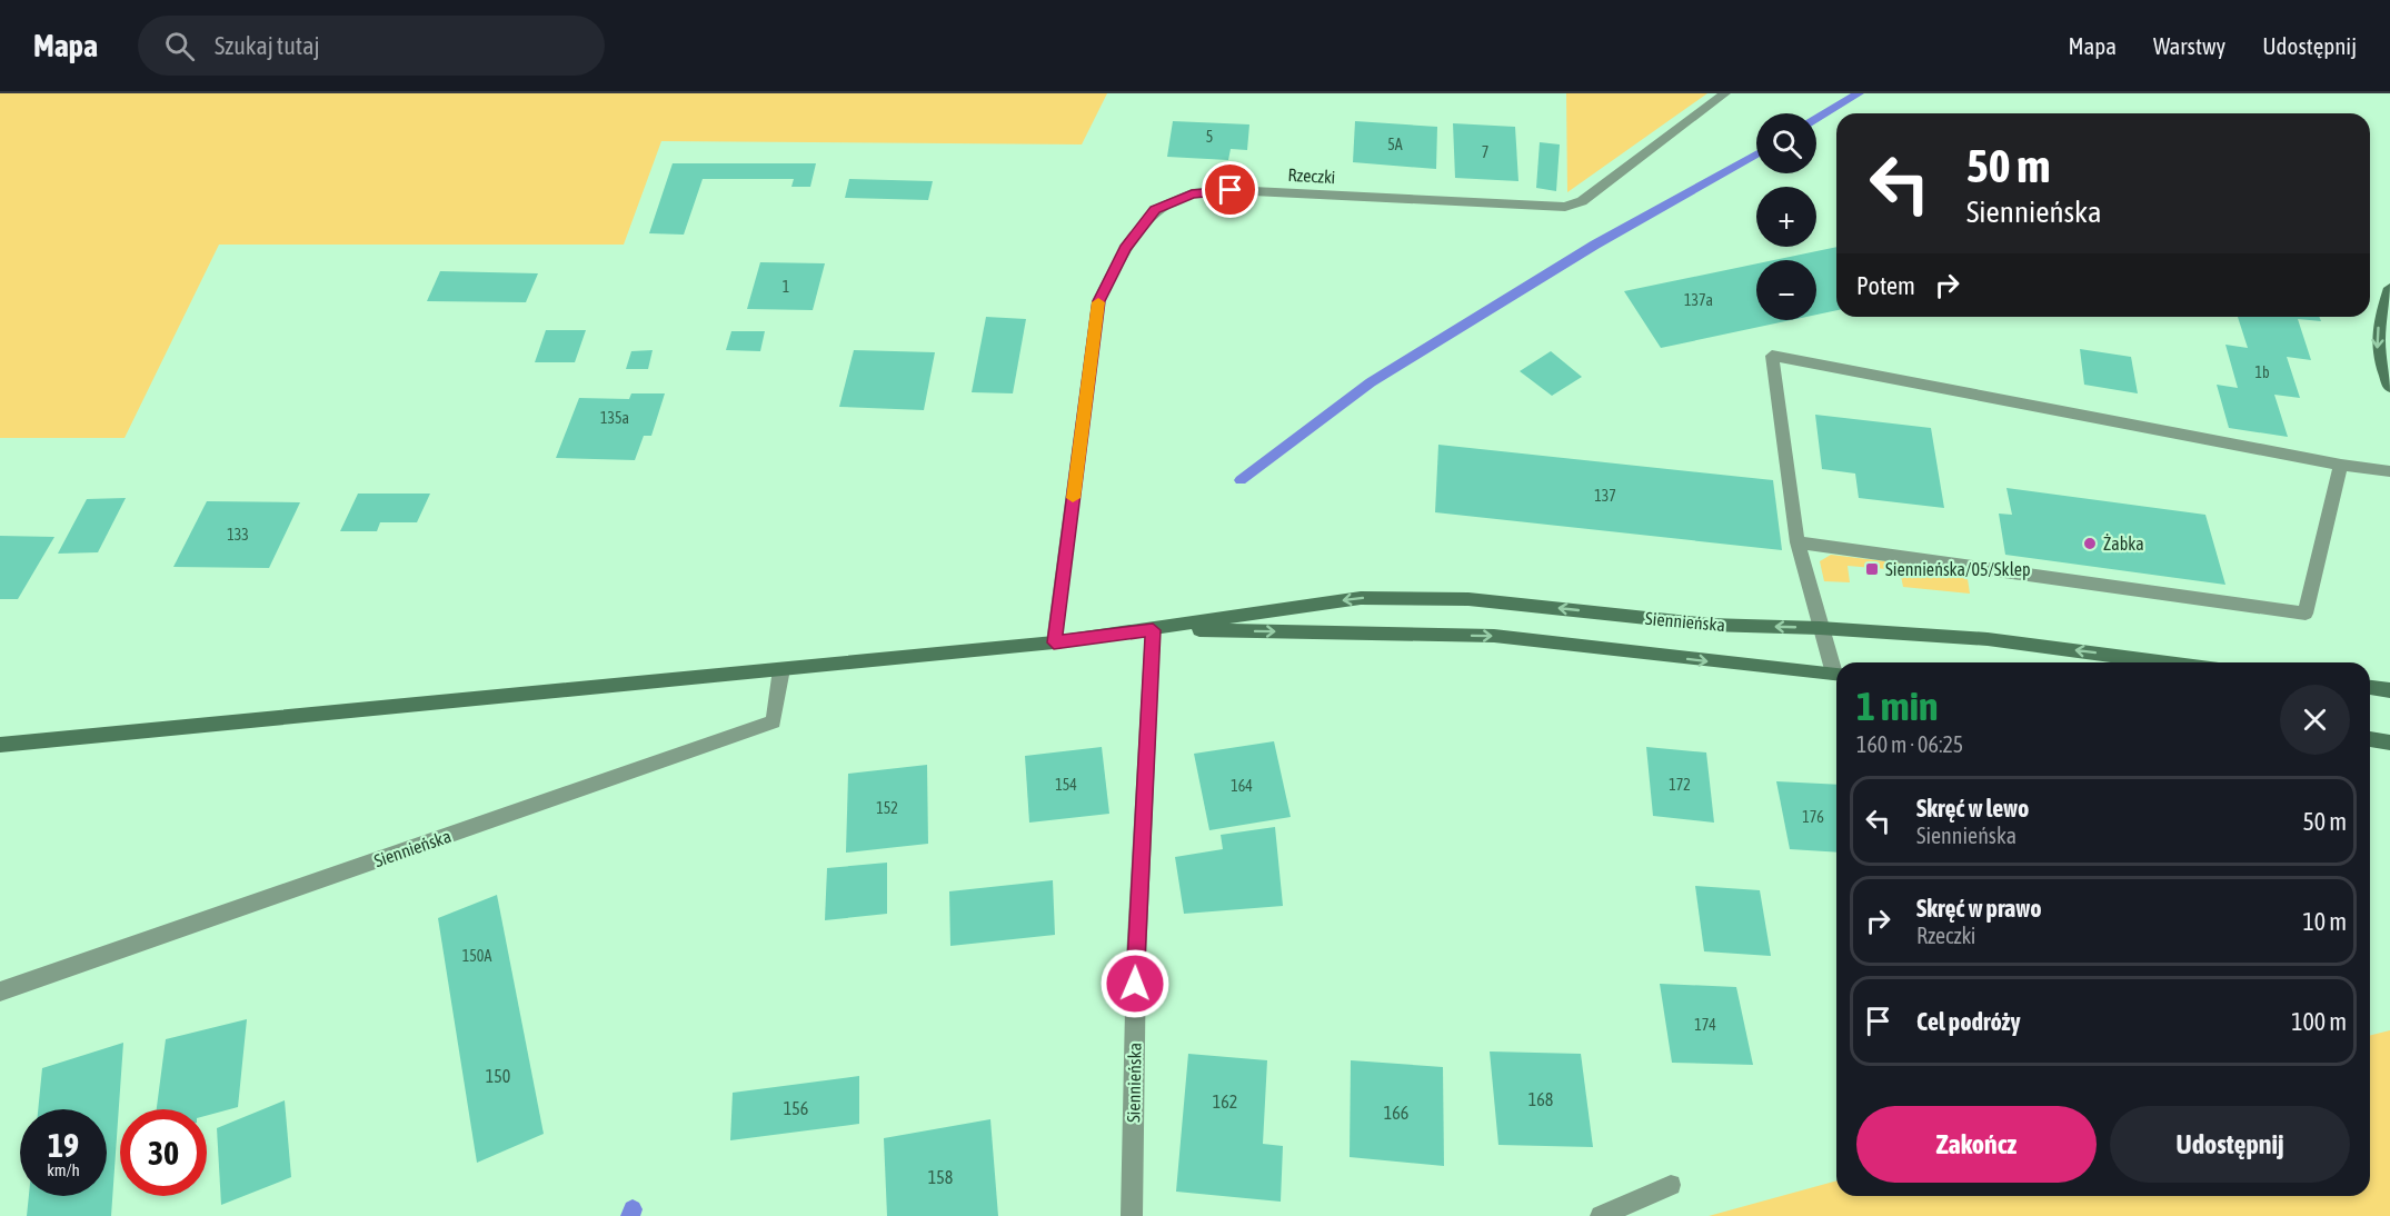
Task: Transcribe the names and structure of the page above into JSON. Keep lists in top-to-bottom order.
{
  "streets": {
    "main road": ["Siennieńska"],
    "street": ["Rzeczki"]
  },
  "crossings": [
    ["Rzeczki", "Siennieńska"]
  ],
  "places": {
    "other": ["Żabka"],
    "transit": ["Siennieńska/05/Sklep"]
  },
  "house_numbers": [
    "5",
    "5A",
    "7",
    "1",
    "137a",
    "1b",
    "135a",
    "137",
    "133",
    "154",
    "172",
    "164",
    "152",
    "176",
    "150A",
    "174",
    "150",
    "168",
    "162",
    "156",
    "166",
    "158"
  ],
  "page": {
    "header": "Mapa",
    "search": "Szukaj tutaj",
    "nav": ["Mapa", "Warstwy", "Udostępnij"],
    "map_buttons": ["+", "−"],
    "turn": ["50 m", "Siennieńska"],
    "then": "Potem",
    "heading": ["1 min", "160 m · 06:25"],
    "list": [
      {
        "name": "Skręć w lewo",
        "note": "Siennieńska",
        "value": "50 m"
      },
      {
        "name": "Skręć w prawo",
        "note": "Rzeczki",
        "value": "10 m"
      },
      {
        "name": "Cel podróży",
        "value": "100 m"
      }
    ],
    "buttons": ["Zakończ", "Udostępnij"],
    "speed": "19 km/h",
    "limit": "30"
  }
}
